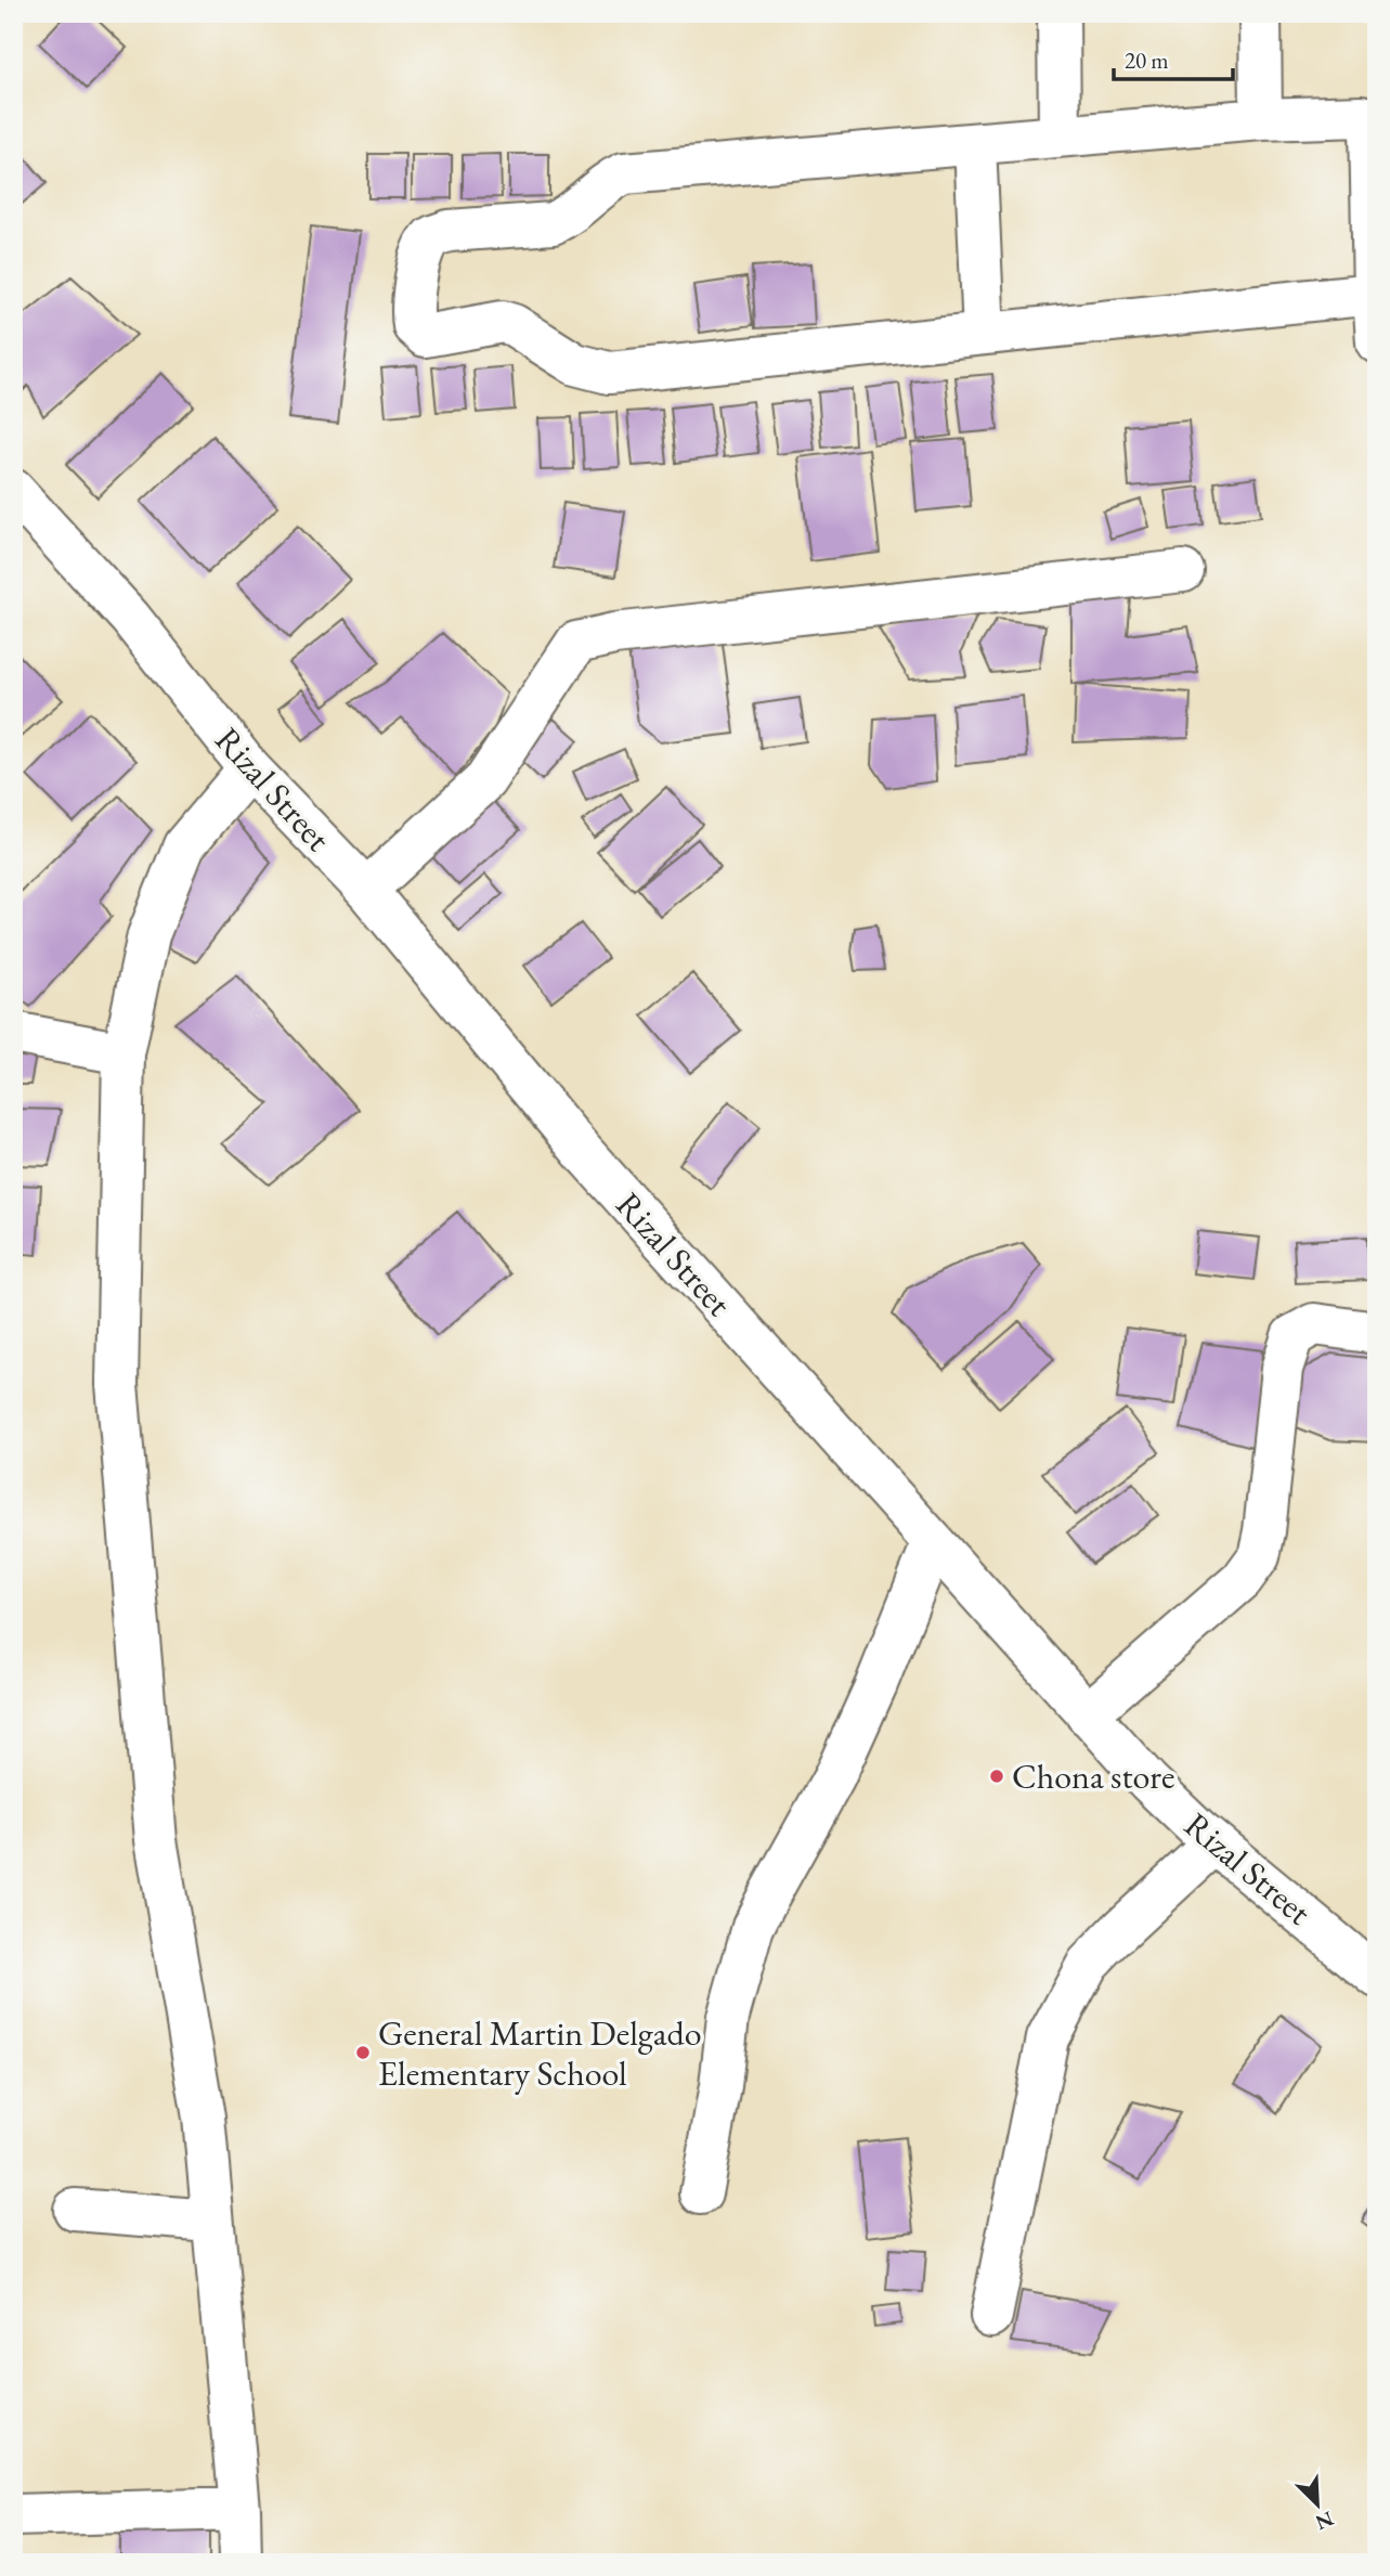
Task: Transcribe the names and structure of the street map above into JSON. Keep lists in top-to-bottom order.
{
  "streets": {
    "street": ["Rizal Street"]
  },
  "places": ["Chona store", "General Martin Delgado Elementary School"],
  "scale_bar": "20 m",
  "north": "bottom right"
}
